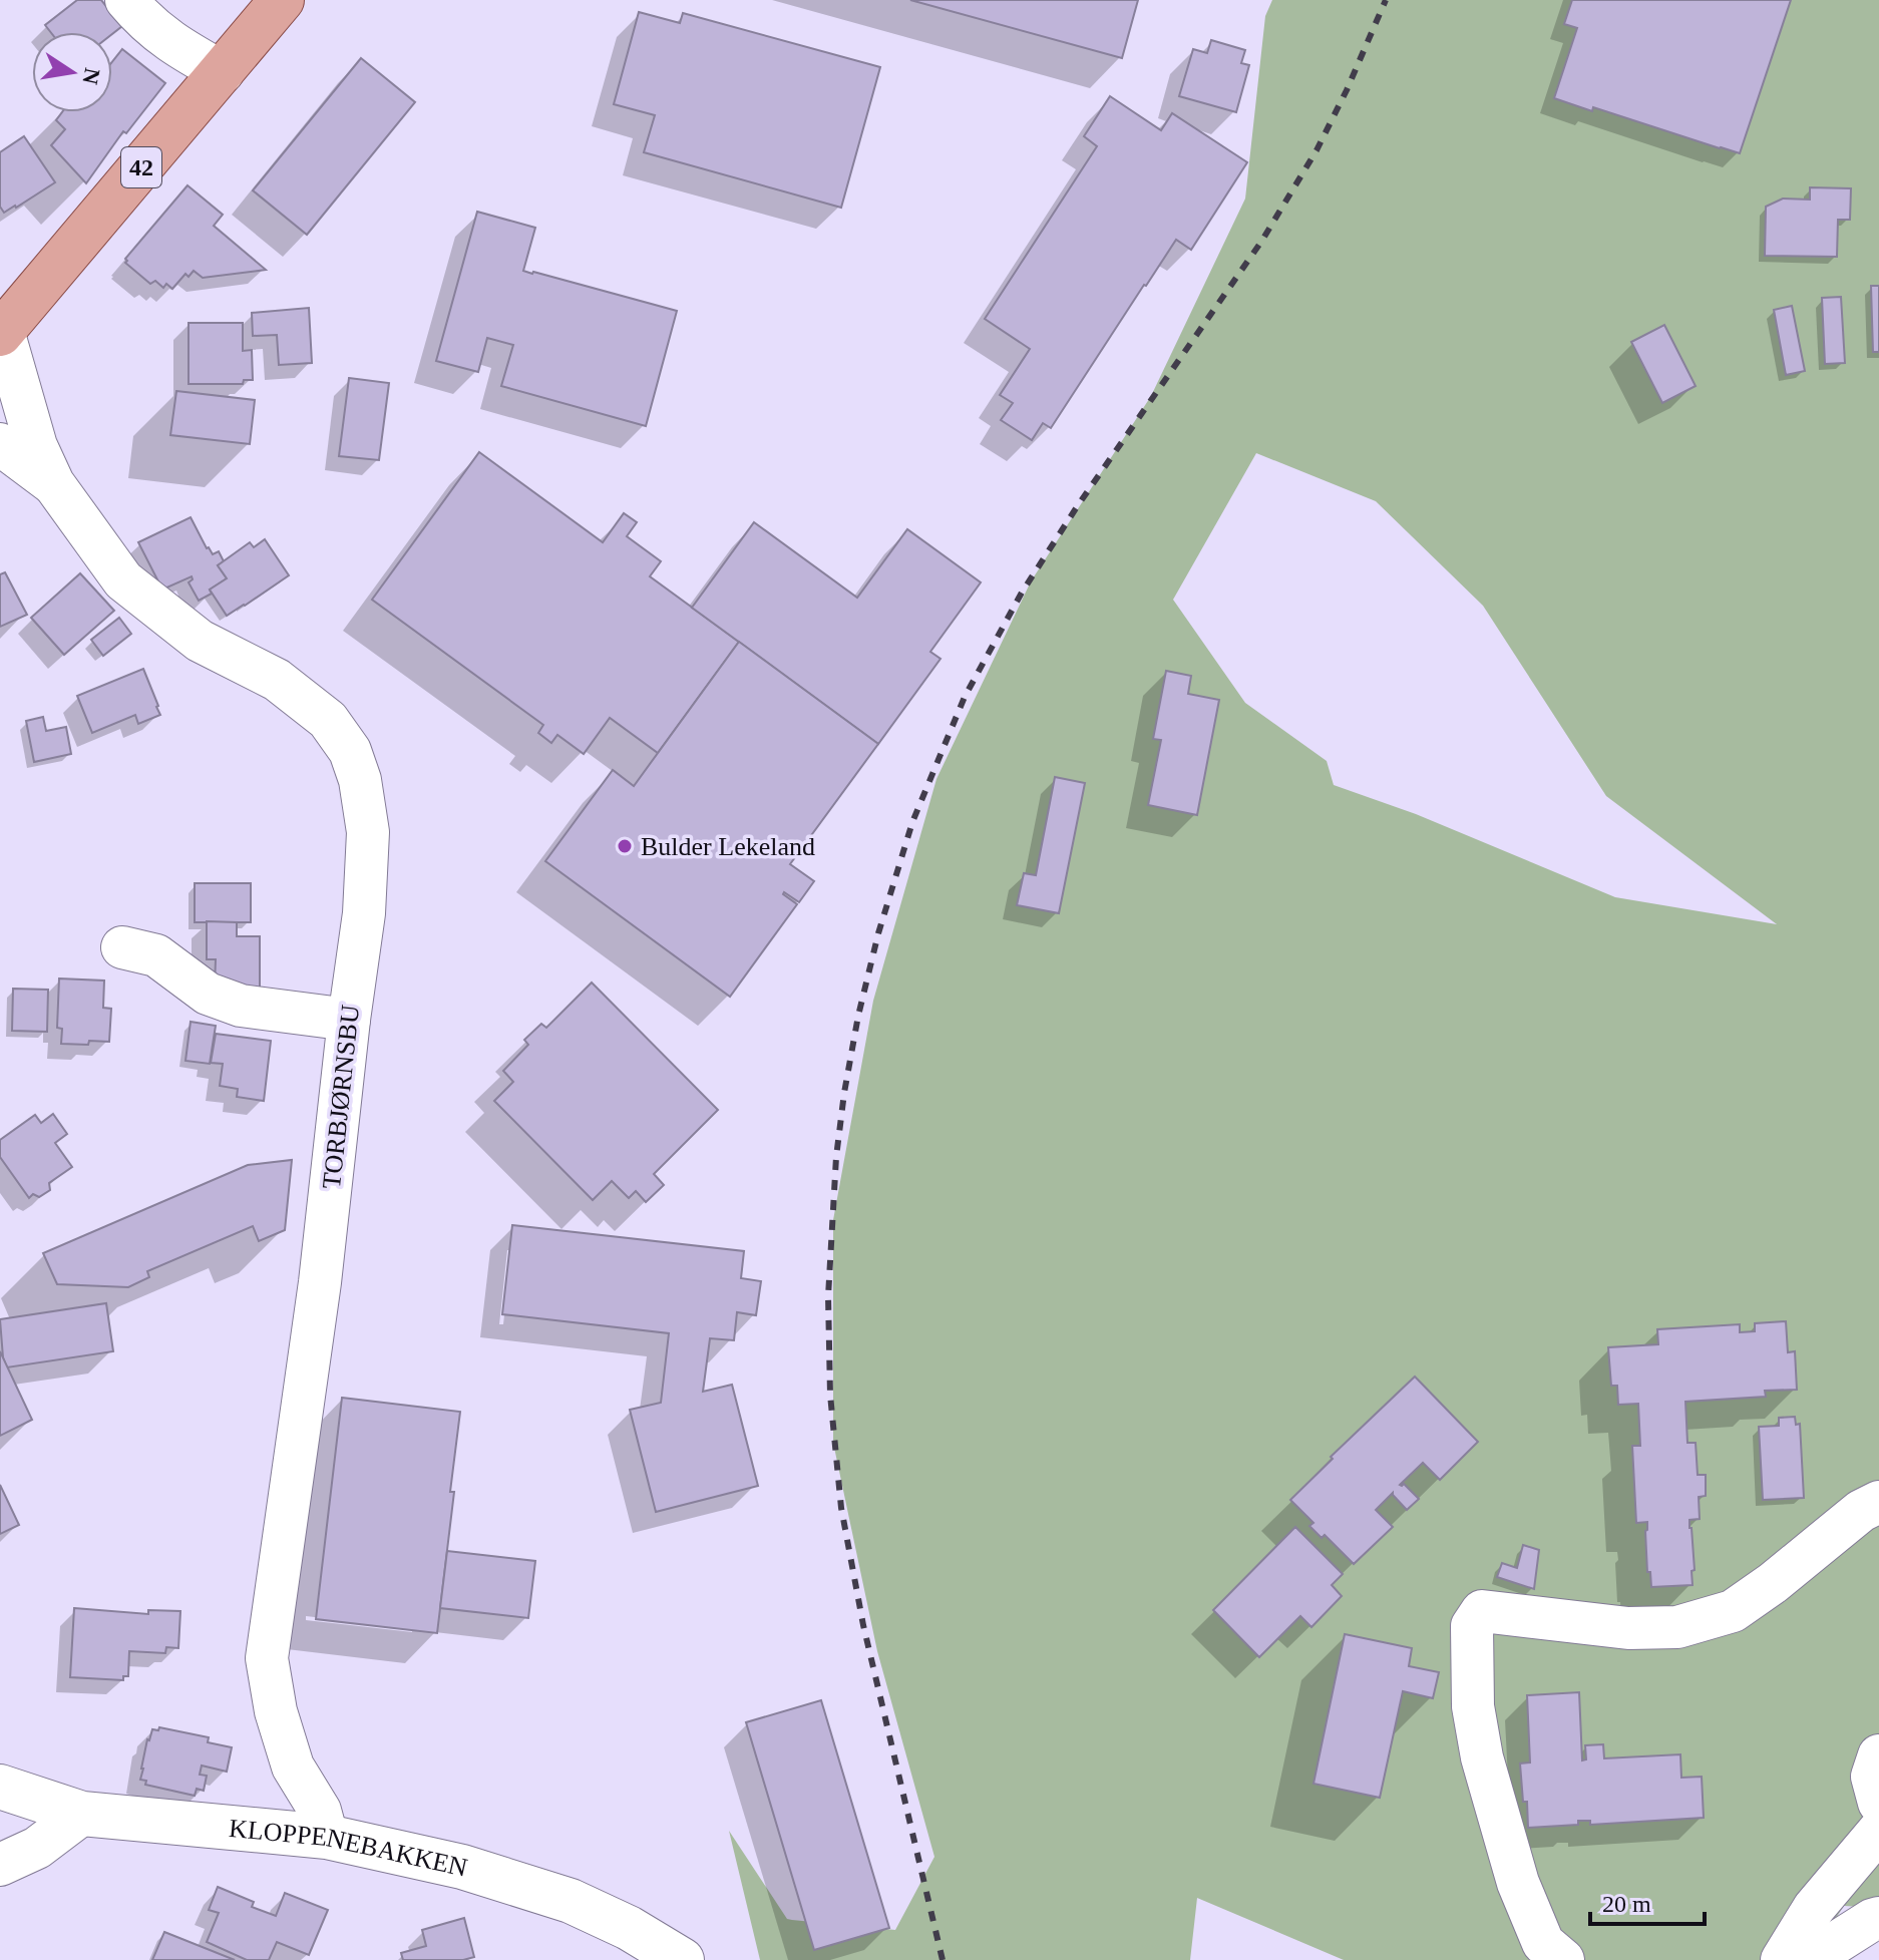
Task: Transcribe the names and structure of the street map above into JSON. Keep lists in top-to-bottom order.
{
  "streets": {
    "main road": ["42", "KLOPPENEBAKKEN"],
    "street": ["TORBJØRNSBU"]
  },
  "crossings": [
    ["42", "TORBJØRNSBU"],
    ["TORBJØRNSBU", "KLOPPENEBAKKEN"]
  ],
  "places": ["Bulder Lekeland"],
  "scale_bar": "20 m",
  "north": "right"
}
